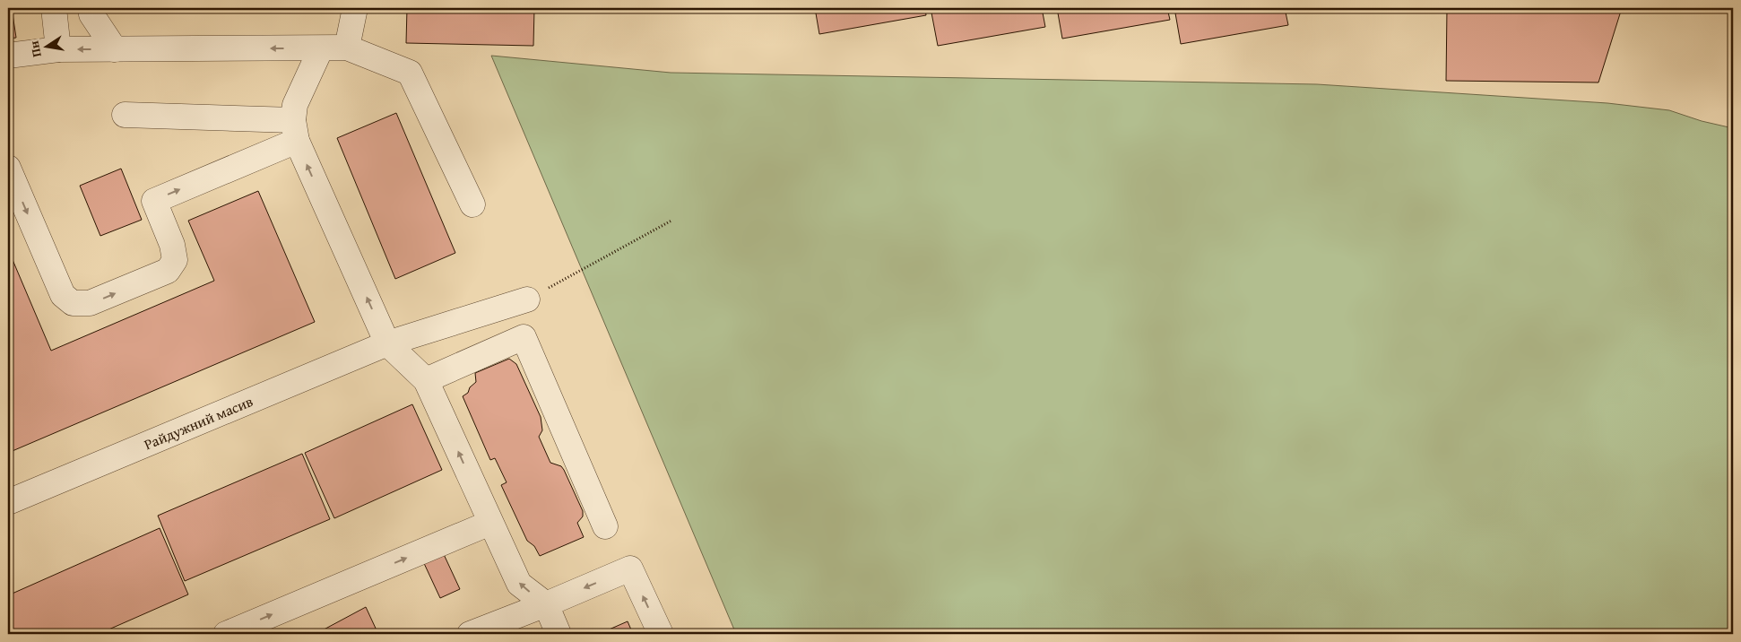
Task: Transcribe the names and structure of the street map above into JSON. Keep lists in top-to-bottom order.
{
  "streets": {
    "street": ["Райдужний масив"]
  },
  "north": "left"
}
